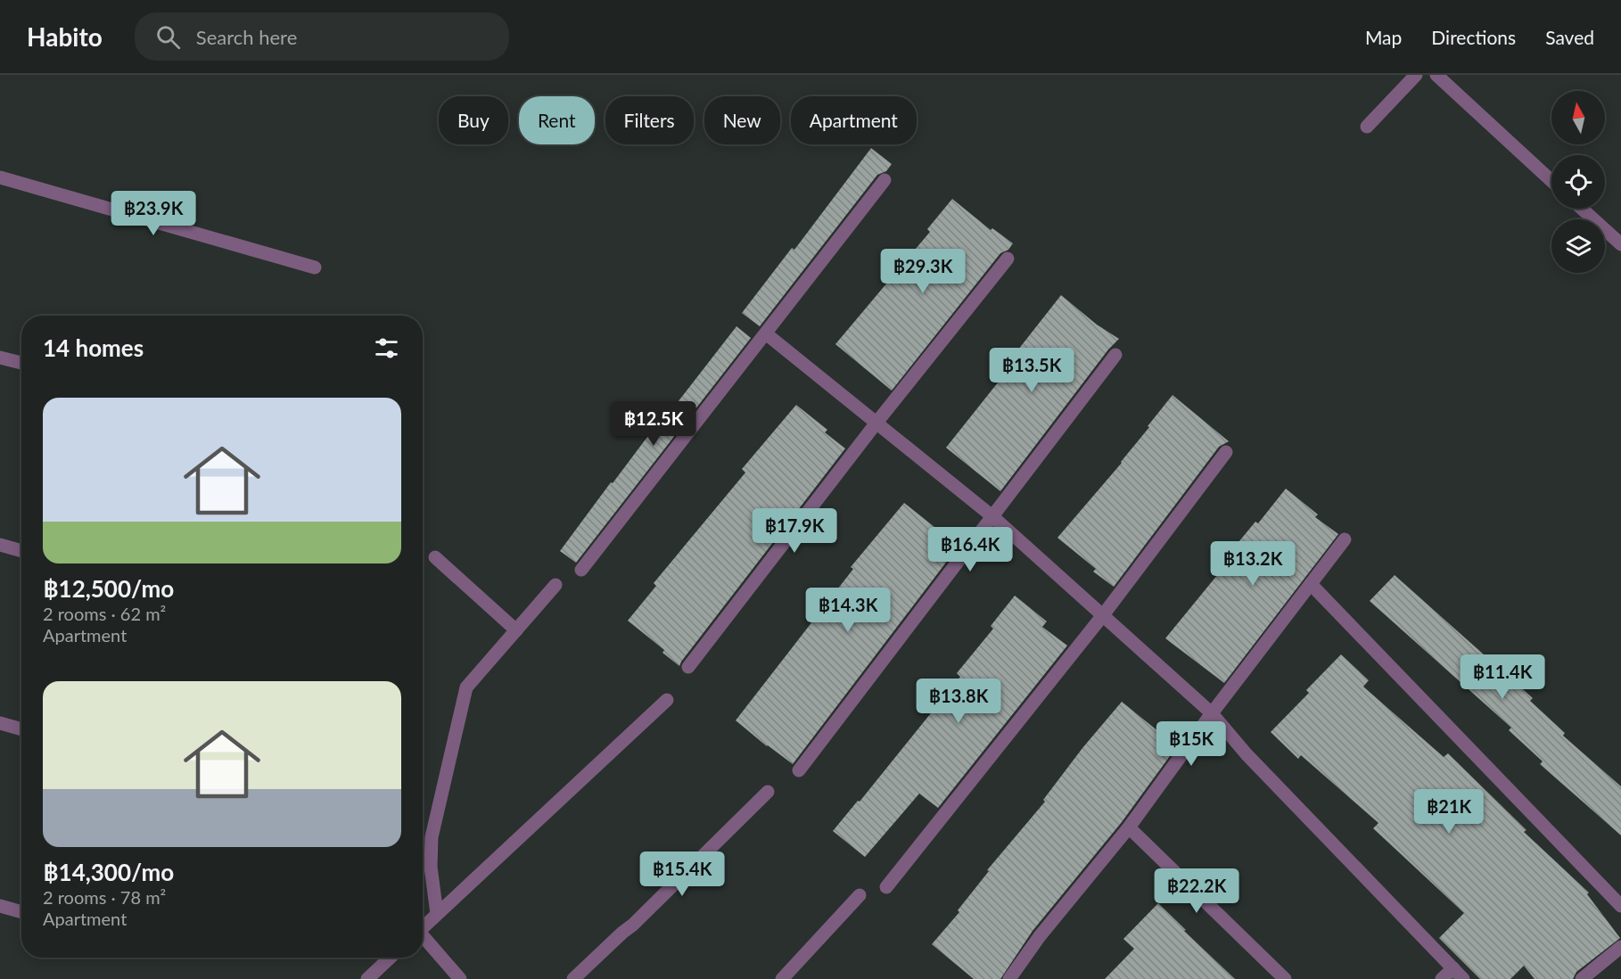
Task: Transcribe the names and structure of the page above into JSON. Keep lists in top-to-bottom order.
{
  "north": "top",
  "page": {
    "header": "Habito",
    "search": "Search here",
    "nav": ["Map", "Directions", "Saved"],
    "chip": [
      "Buy",
      "Rent",
      "Filters",
      "New",
      "Apartment"
    ],
    "price": [
      "฿23.9K",
      "฿29.3K",
      "฿13.5K",
      "฿12.5K",
      "฿17.9K",
      "฿16.4K",
      "฿13.2K",
      "฿14.3K",
      "฿11.4K",
      "฿13.8K",
      "฿15K",
      "฿21K",
      "฿15.4K",
      "฿22.2K"
    ],
    "heading": "14 homes",
    "list": [
      {
        "name": "฿12,500/mo",
        "note": "2 rooms · 62 m² · Apartment"
      },
      {
        "name": "฿14,300/mo",
        "note": "2 rooms · 78 m² · Apartment"
      }
    ]
  }
}
